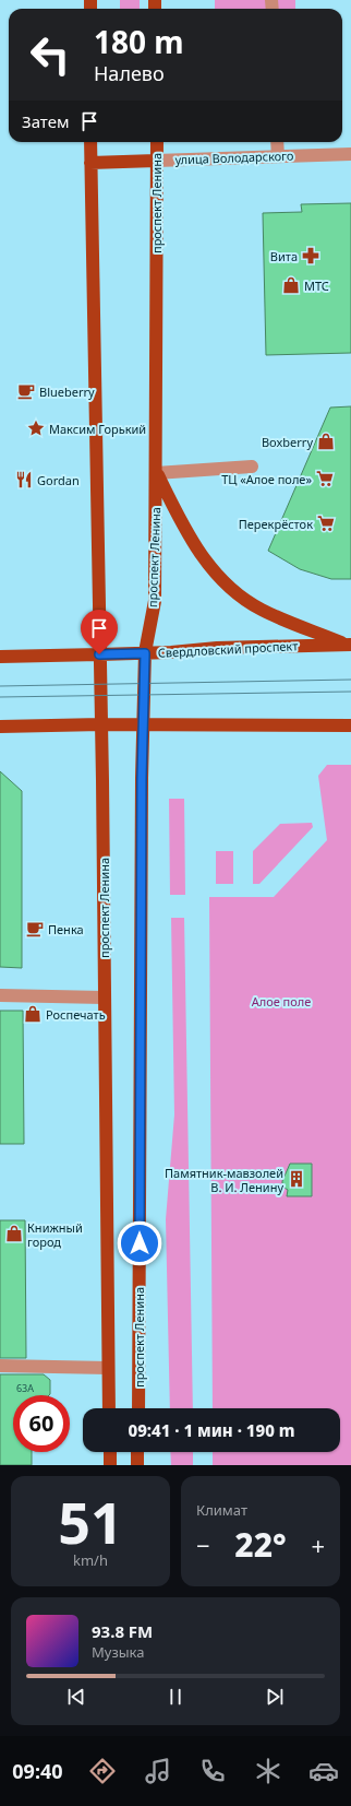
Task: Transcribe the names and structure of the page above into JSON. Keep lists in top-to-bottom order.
{
  "streets": {
    "main road": ["улица Володарского", "проспект Ленина", "Свердловский проспект"]
  },
  "crossings": [
    ["улица Володарского", "проспект Ленина"],
    ["проспект Ленина", "Свердловский проспект"]
  ],
  "parks": ["Алое поле"],
  "places": {
    "pharmacy": ["Вита"],
    "shop": [
      "МТС",
      "Boxberry",
      "Роспечать",
      "Книжный город"
    ],
    "cafe": ["Blueberry", "Пенка"],
    "place": ["Максим Горький"],
    "supermarket": ["ТЦ «Алое поле»", "Перекрёсток"],
    "restaurant": ["Gordan"],
    "building": ["Памятник-мавзолей В. И. Ленину"]
  },
  "house_numbers": ["63А"],
  "page": {
    "turn": ["180 m", "Налево"],
    "then": "Затем",
    "limit": "60",
    "trip": "09:41 · 1 мин · 190 m",
    "tile": [
      ["51", "km/h"],
      "Климат"
    ],
    "heat": ["−", "22°", "+"],
    "song": ["93.8 FM", "Музыка"],
    "tabs": "09:40"
  }
}
